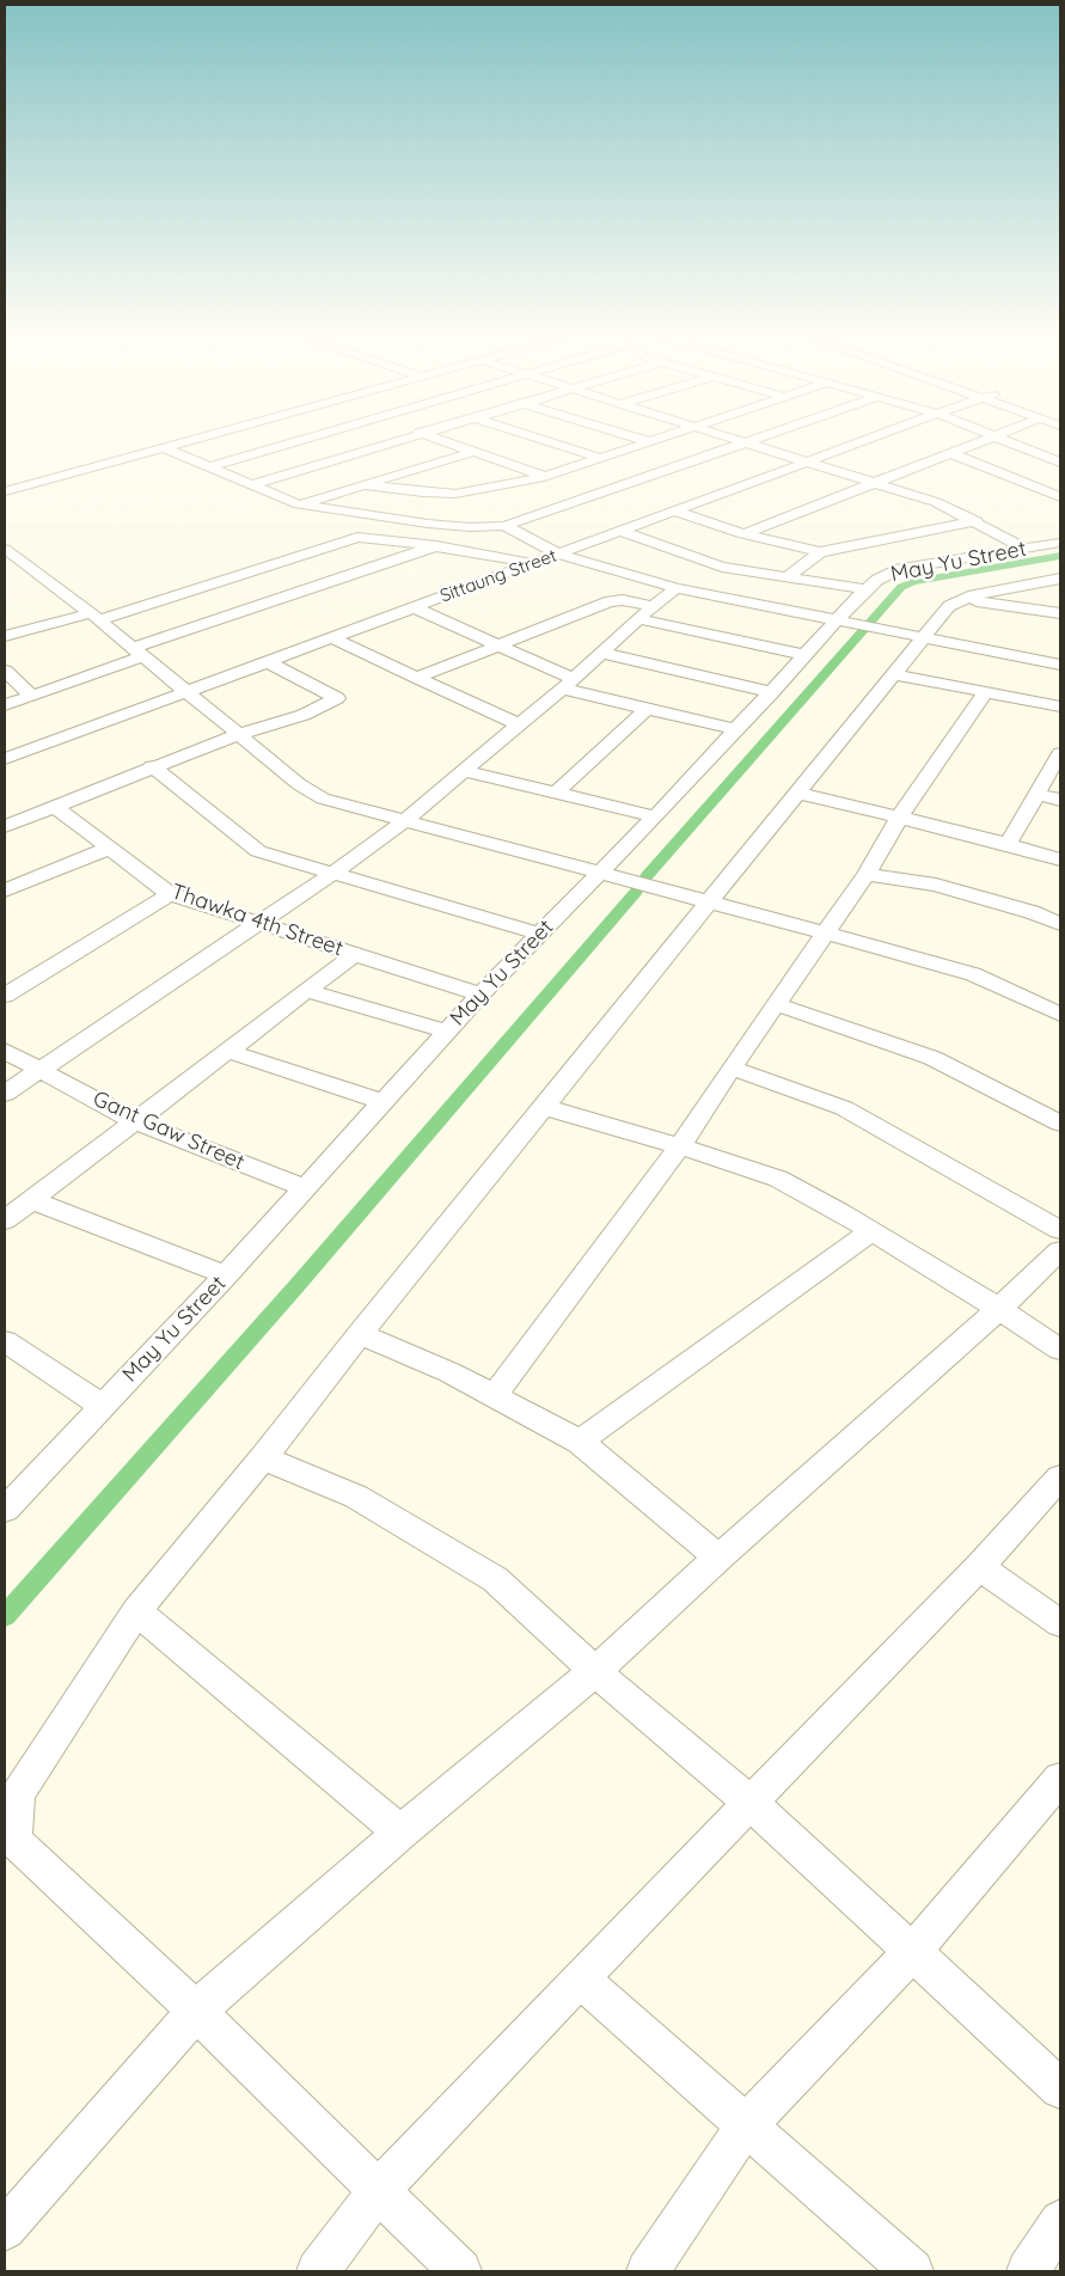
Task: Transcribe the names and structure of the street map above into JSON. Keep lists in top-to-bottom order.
{
  "streets": {
    "street": [
      "May Yu Street",
      "Sittaung Street",
      "Thawka 4th Street",
      "Gant Gaw Street"
    ]
  },
  "crossings": [
    ["May Yu Street", "Thawka 4th Street"],
    ["May Yu Street", "Gant Gaw Street"]
  ]
}
